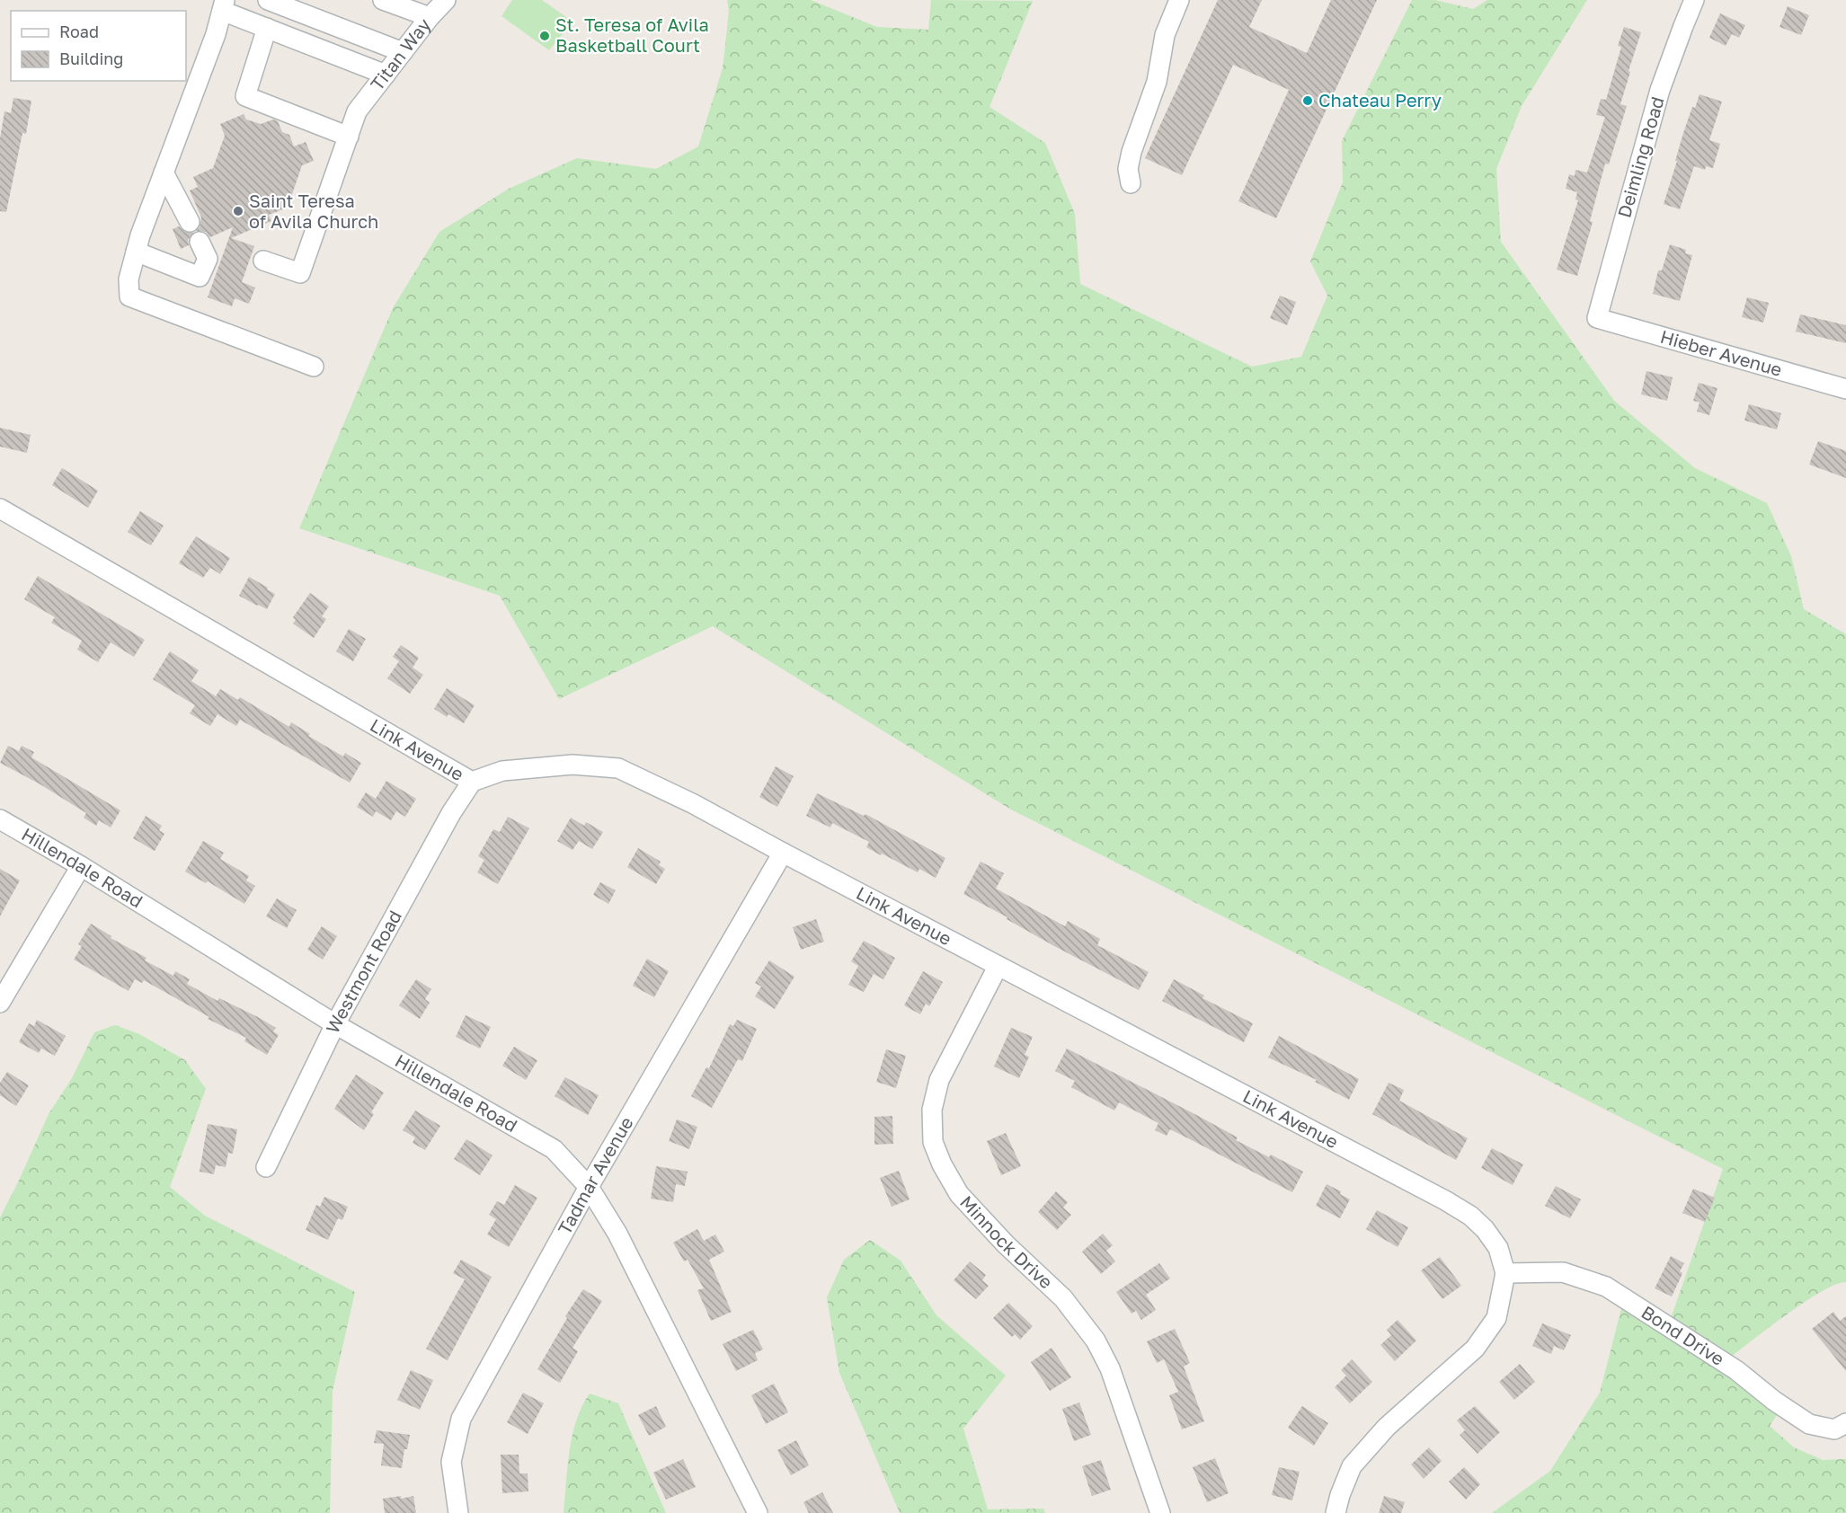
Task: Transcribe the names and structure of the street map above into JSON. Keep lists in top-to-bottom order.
{
  "streets": {
    "street": [
      "Titan Way",
      "Deimling Road",
      "Hieber Avenue",
      "Link Avenue",
      "Hillendale Road",
      "Westmont Road",
      "Tadmar Avenue",
      "Minnock Drive",
      "Bond Drive"
    ]
  },
  "crossings": [
    ["Deimling Road", "Hieber Avenue"],
    ["Link Avenue", "Westmont Road"],
    ["Link Avenue", "Tadmar Avenue"],
    ["Link Avenue", "Minnock Drive"],
    ["Link Avenue", "Bond Drive"],
    ["Hillendale Road", "Westmont Road"],
    ["Hillendale Road", "Tadmar Avenue"]
  ],
  "places": ["St. Teresa of Avila Basketball Court", "Chateau Perry", "Saint Teresa of Avila Church"],
  "legend": ["Road", "Building"]
}
